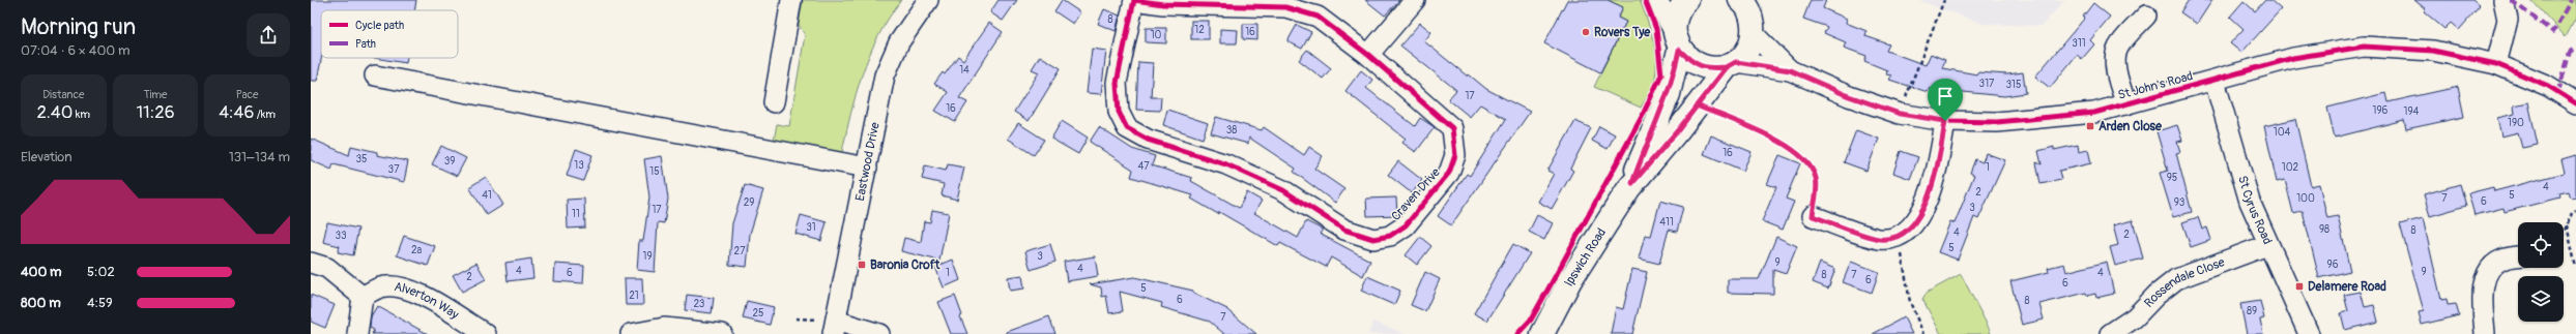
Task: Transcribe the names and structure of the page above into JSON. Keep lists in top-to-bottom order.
{
  "streets": {
    "main road": ["Ipswich Road"],
    "street": [
      "St John's Road",
      "Eastwood Drive",
      "Craven Drive",
      "St Cyrus Road",
      "Rossendale Close",
      "Alverton Way"
    ]
  },
  "crossings": [
    ["St John's Road", "St Cyrus Road"],
    ["St John's Road", "Ipswich Road"],
    ["St Cyrus Road", "Rossendale Close"]
  ],
  "places": {
    "other": ["Rovers Tye"],
    "transit": ["Arden Close", "Baronia Croft", "Delamere Road"]
  },
  "house_numbers": [
    "8",
    "12",
    "16",
    "10",
    "311",
    "14",
    "317",
    "315",
    "17",
    "16",
    "196",
    "194",
    "190",
    "38",
    "104",
    "16",
    "35",
    "39",
    "13",
    "47",
    "1",
    "102",
    "37",
    "15",
    "95",
    "4",
    "2",
    "41",
    "5",
    "100",
    "7",
    "6",
    "29",
    "93",
    "3",
    "17",
    "11",
    "411",
    "31",
    "98",
    "8",
    "4",
    "2",
    "33",
    "5",
    "2a",
    "27",
    "19",
    "3",
    "9",
    "96",
    "4",
    "4",
    "9",
    "6",
    "1",
    "4",
    "8",
    "7",
    "2",
    "6",
    "6",
    "5",
    "21",
    "6",
    "8",
    "23",
    "89",
    "25",
    "7"
  ],
  "legend": ["Cycle path", "Path"],
  "page": {
    "heading": ["Morning run", "07:04 · 6 × 400 m"],
    "stats": [
      ["Distance", "2.40 km"],
      ["Time", "11:26"],
      ["Pace", "4:46 /km"]
    ],
    "chart": ["Elevation", "131–134 m"],
    "list": [
      {
        "name": "400 m",
        "note": "5:02"
      },
      {
        "name": "800 m",
        "note": "4:59"
      }
    ]
  }
}
